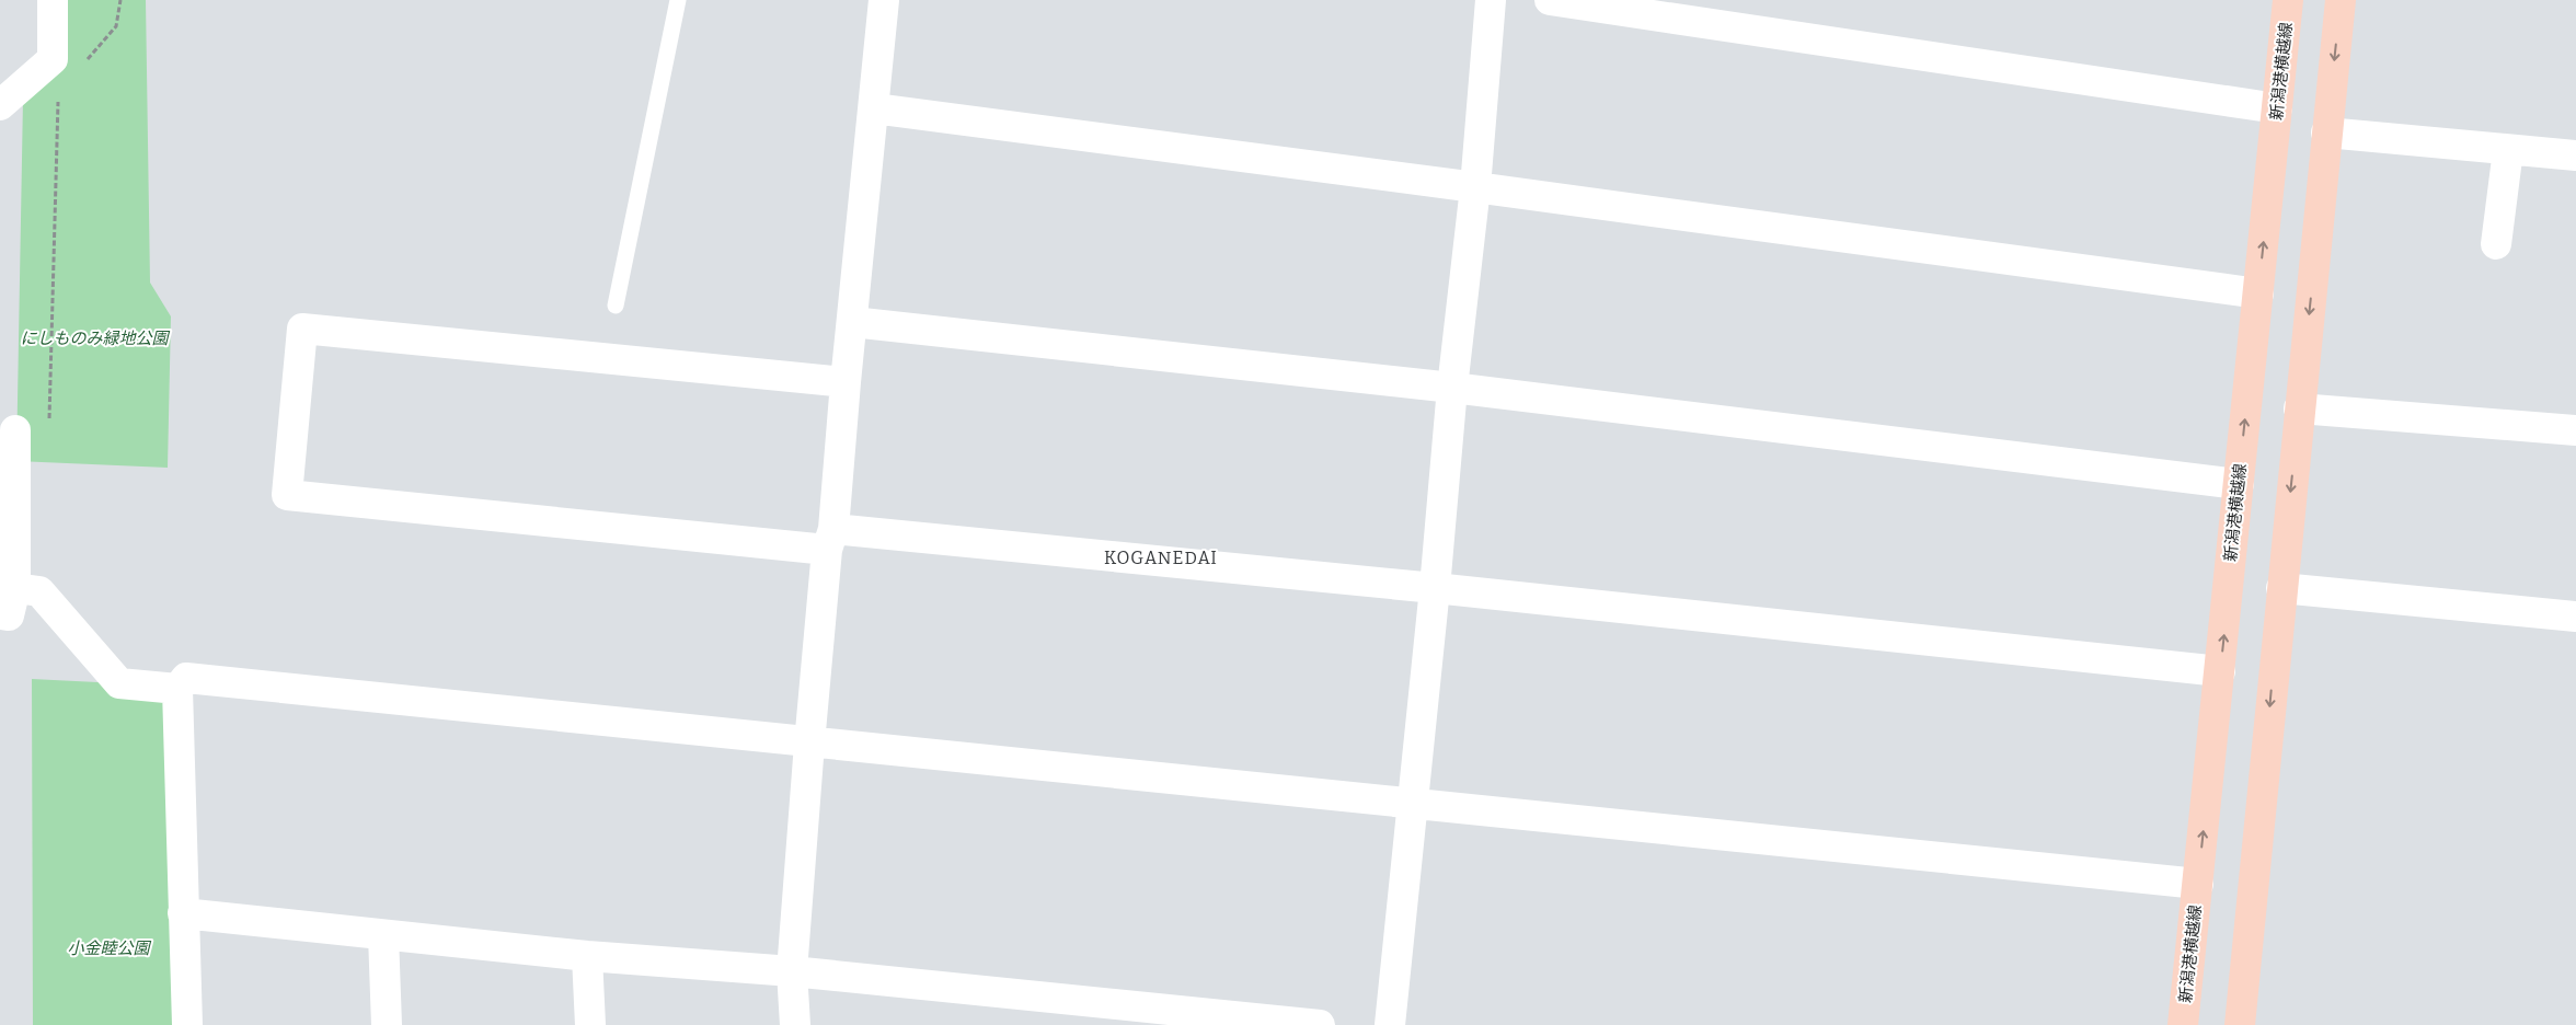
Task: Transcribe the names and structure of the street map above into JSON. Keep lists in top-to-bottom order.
{
  "streets": {
    "main road": ["新潟港横越線"]
  },
  "districts": ["KOGANEDAI"],
  "parks": ["にしものみ緑地公園", "小金睦公園"]
}
